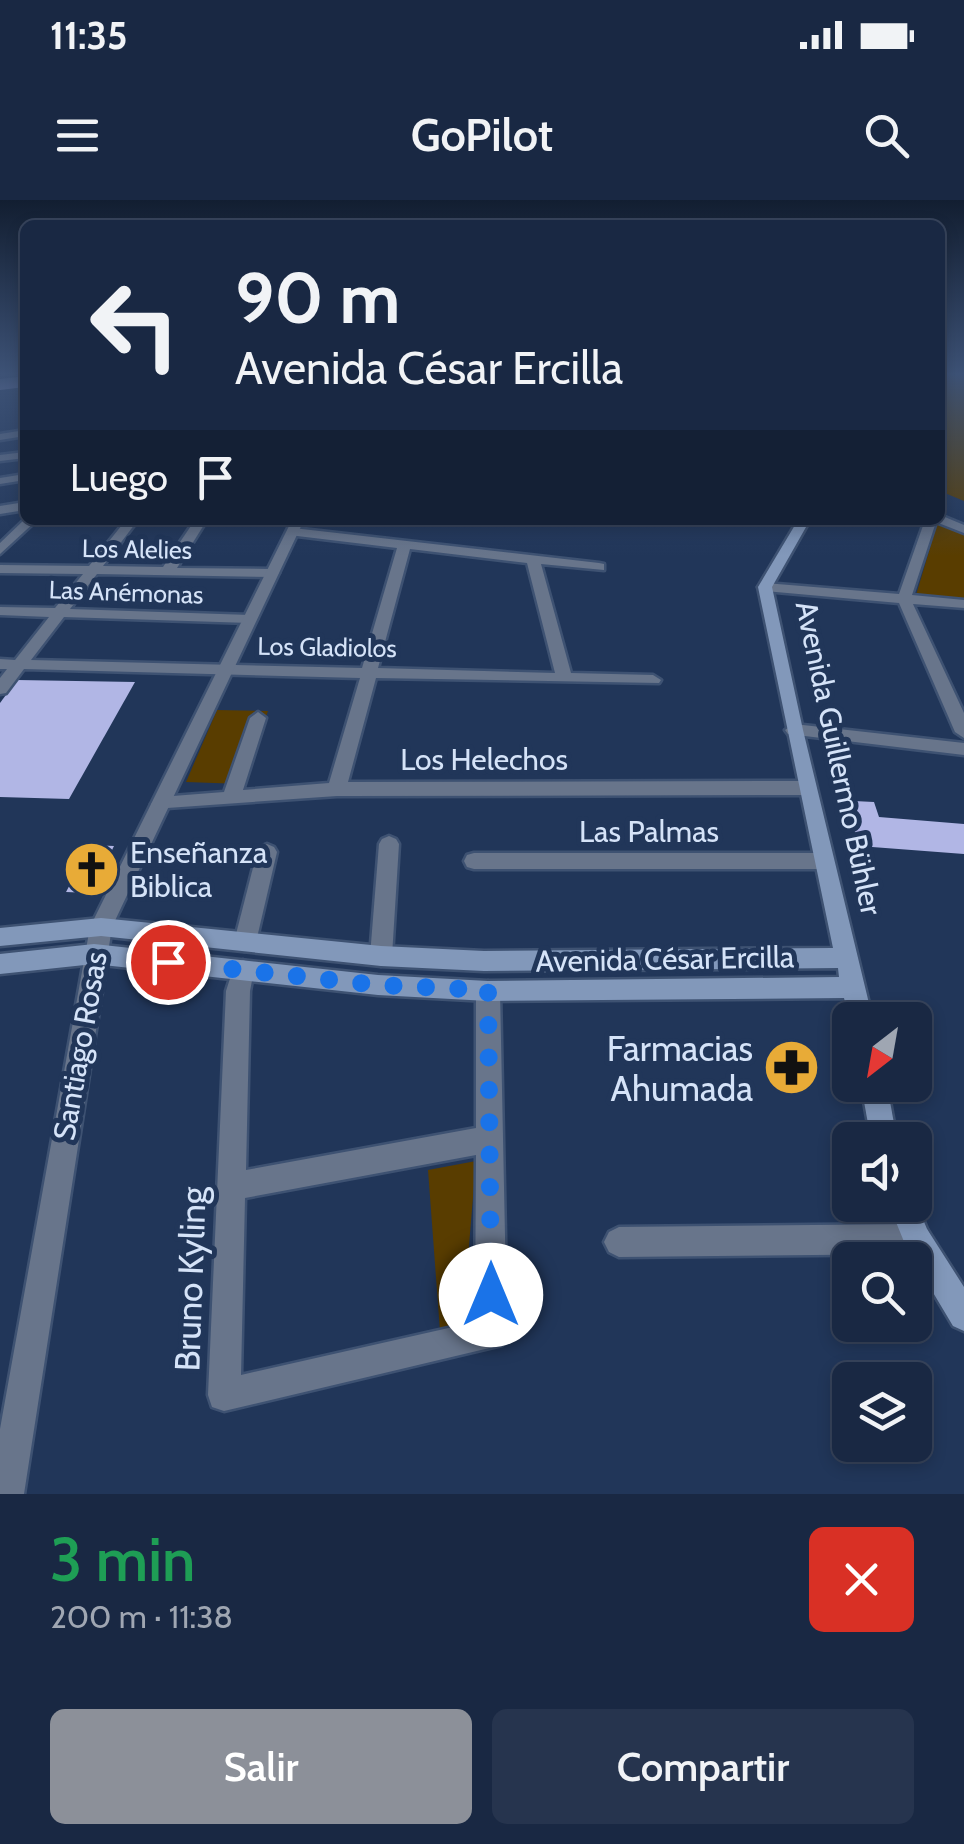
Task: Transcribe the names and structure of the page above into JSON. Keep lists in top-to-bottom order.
{
  "streets": {
    "main road": ["Avenida Guillermo Bühler", "Avenida César Ercilla"],
    "street": [
      "Los Alelies",
      "Las Anémonas",
      "Los Gladiolos",
      "Los Helechos",
      "Las Palmas",
      "Santiago Rosas",
      "Bruno Kyling"
    ]
  },
  "crossings": [
    ["Los Alelies", "Santiago Rosas"],
    ["Las Anémonas", "Santiago Rosas"],
    ["Los Gladiolos", "Santiago Rosas"],
    ["Avenida Guillermo Bühler", "Los Helechos"],
    ["Avenida Guillermo Bühler", "Las Palmas"],
    ["Avenida Guillermo Bühler", "Avenida César Ercilla"],
    ["Los Helechos", "Santiago Rosas"],
    ["Avenida César Ercilla", "Santiago Rosas"],
    ["Avenida César Ercilla", "Bruno Kyling"]
  ],
  "places": {
    "church": ["Enseñanza Biblica"],
    "pharmacy": ["Farmacias Ahumada"]
  },
  "north": "bottom left",
  "page": {
    "status": "11:35",
    "header": "GoPilot",
    "turn": ["90 m", "Avenida César Ercilla"],
    "then": "Luego",
    "heading": ["3 min", "200 m · 11:38"],
    "buttons": ["Salir", "Compartir"]
  }
}
